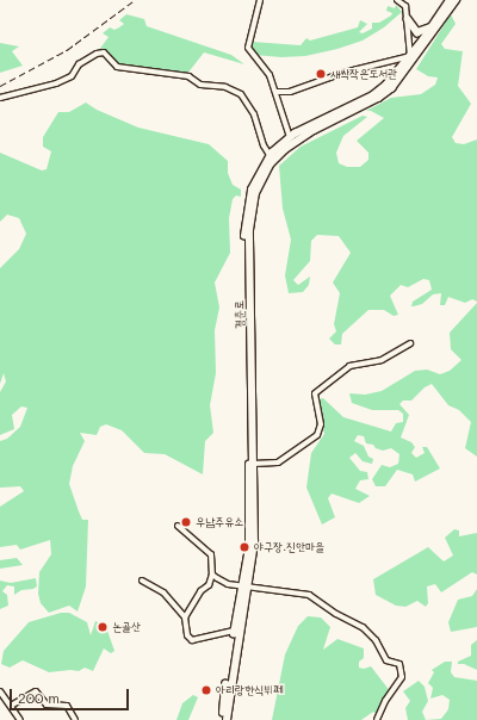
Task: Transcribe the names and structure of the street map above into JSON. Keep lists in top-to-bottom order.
{
  "streets": {
    "street": ["경춘로"]
  },
  "places": [
    "새싹작은도서관",
    "우남주유소",
    "야구장.진안마을",
    "논골산",
    "아리랑한식뷔페"
  ],
  "scale_bar": "200 m"
}
